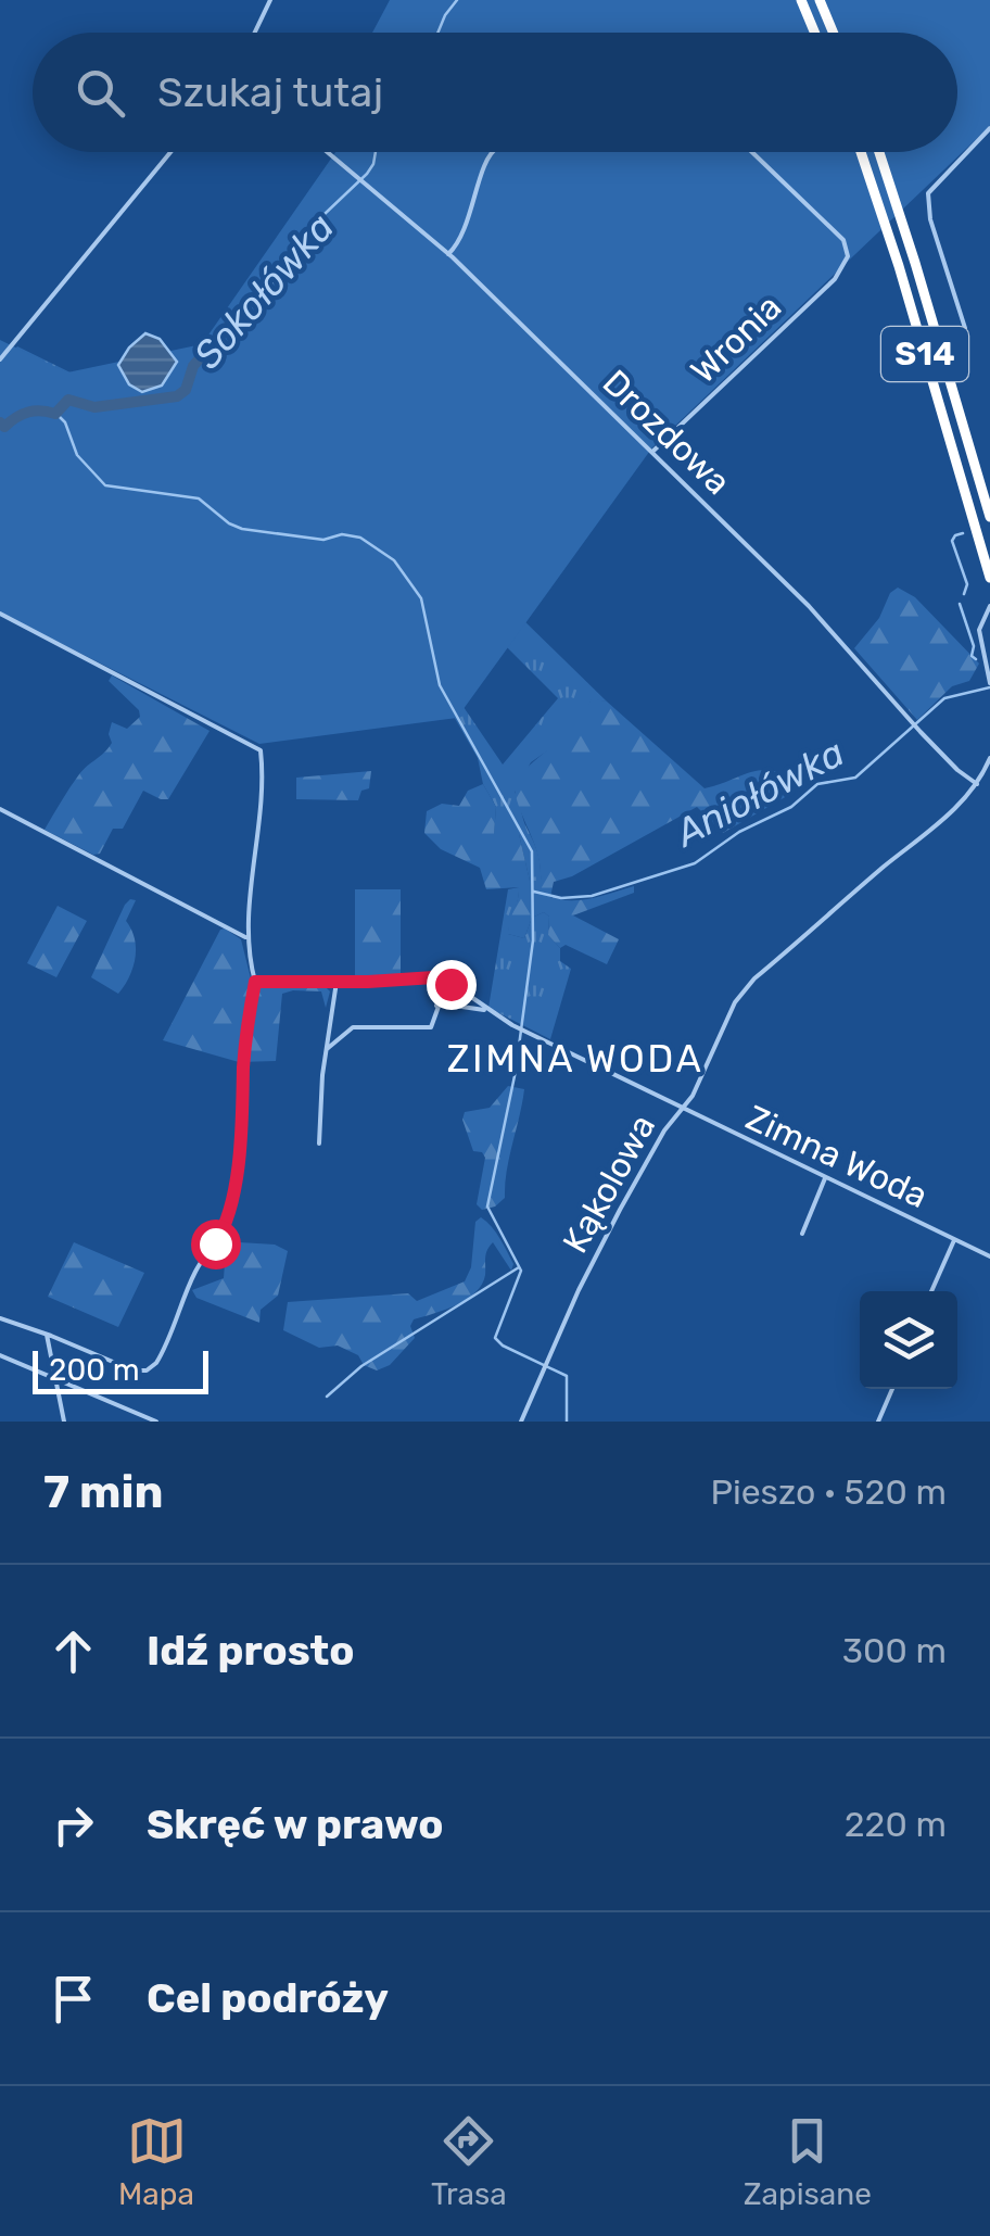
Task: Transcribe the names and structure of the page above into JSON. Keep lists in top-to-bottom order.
{
  "streets": {
    "highway": ["S14"],
    "street": [
      "Wronia",
      "Drozdowa",
      "Zimna Woda",
      "Kąkolowa"
    ]
  },
  "crossings": [
    ["Wronia", "Drozdowa"],
    ["Drozdowa", "Kąkolowa"],
    ["Zimna Woda", "Kąkolowa"]
  ],
  "districts": ["ZIMNA WODA"],
  "water": ["Sokołówka", "Aniołówka"],
  "scale_bar": "200 m",
  "page": {
    "search": "Szukaj tutaj",
    "scale": "200 m",
    "heading": ["7 min", "Pieszo · 520 m"],
    "list": [
      ["Idź prosto", "300 m"],
      ["Skręć w prawo", "220 m"],
      "Cel podróży"
    ],
    "nav": ["Mapa", "Trasa", "Zapisane"]
  }
}
